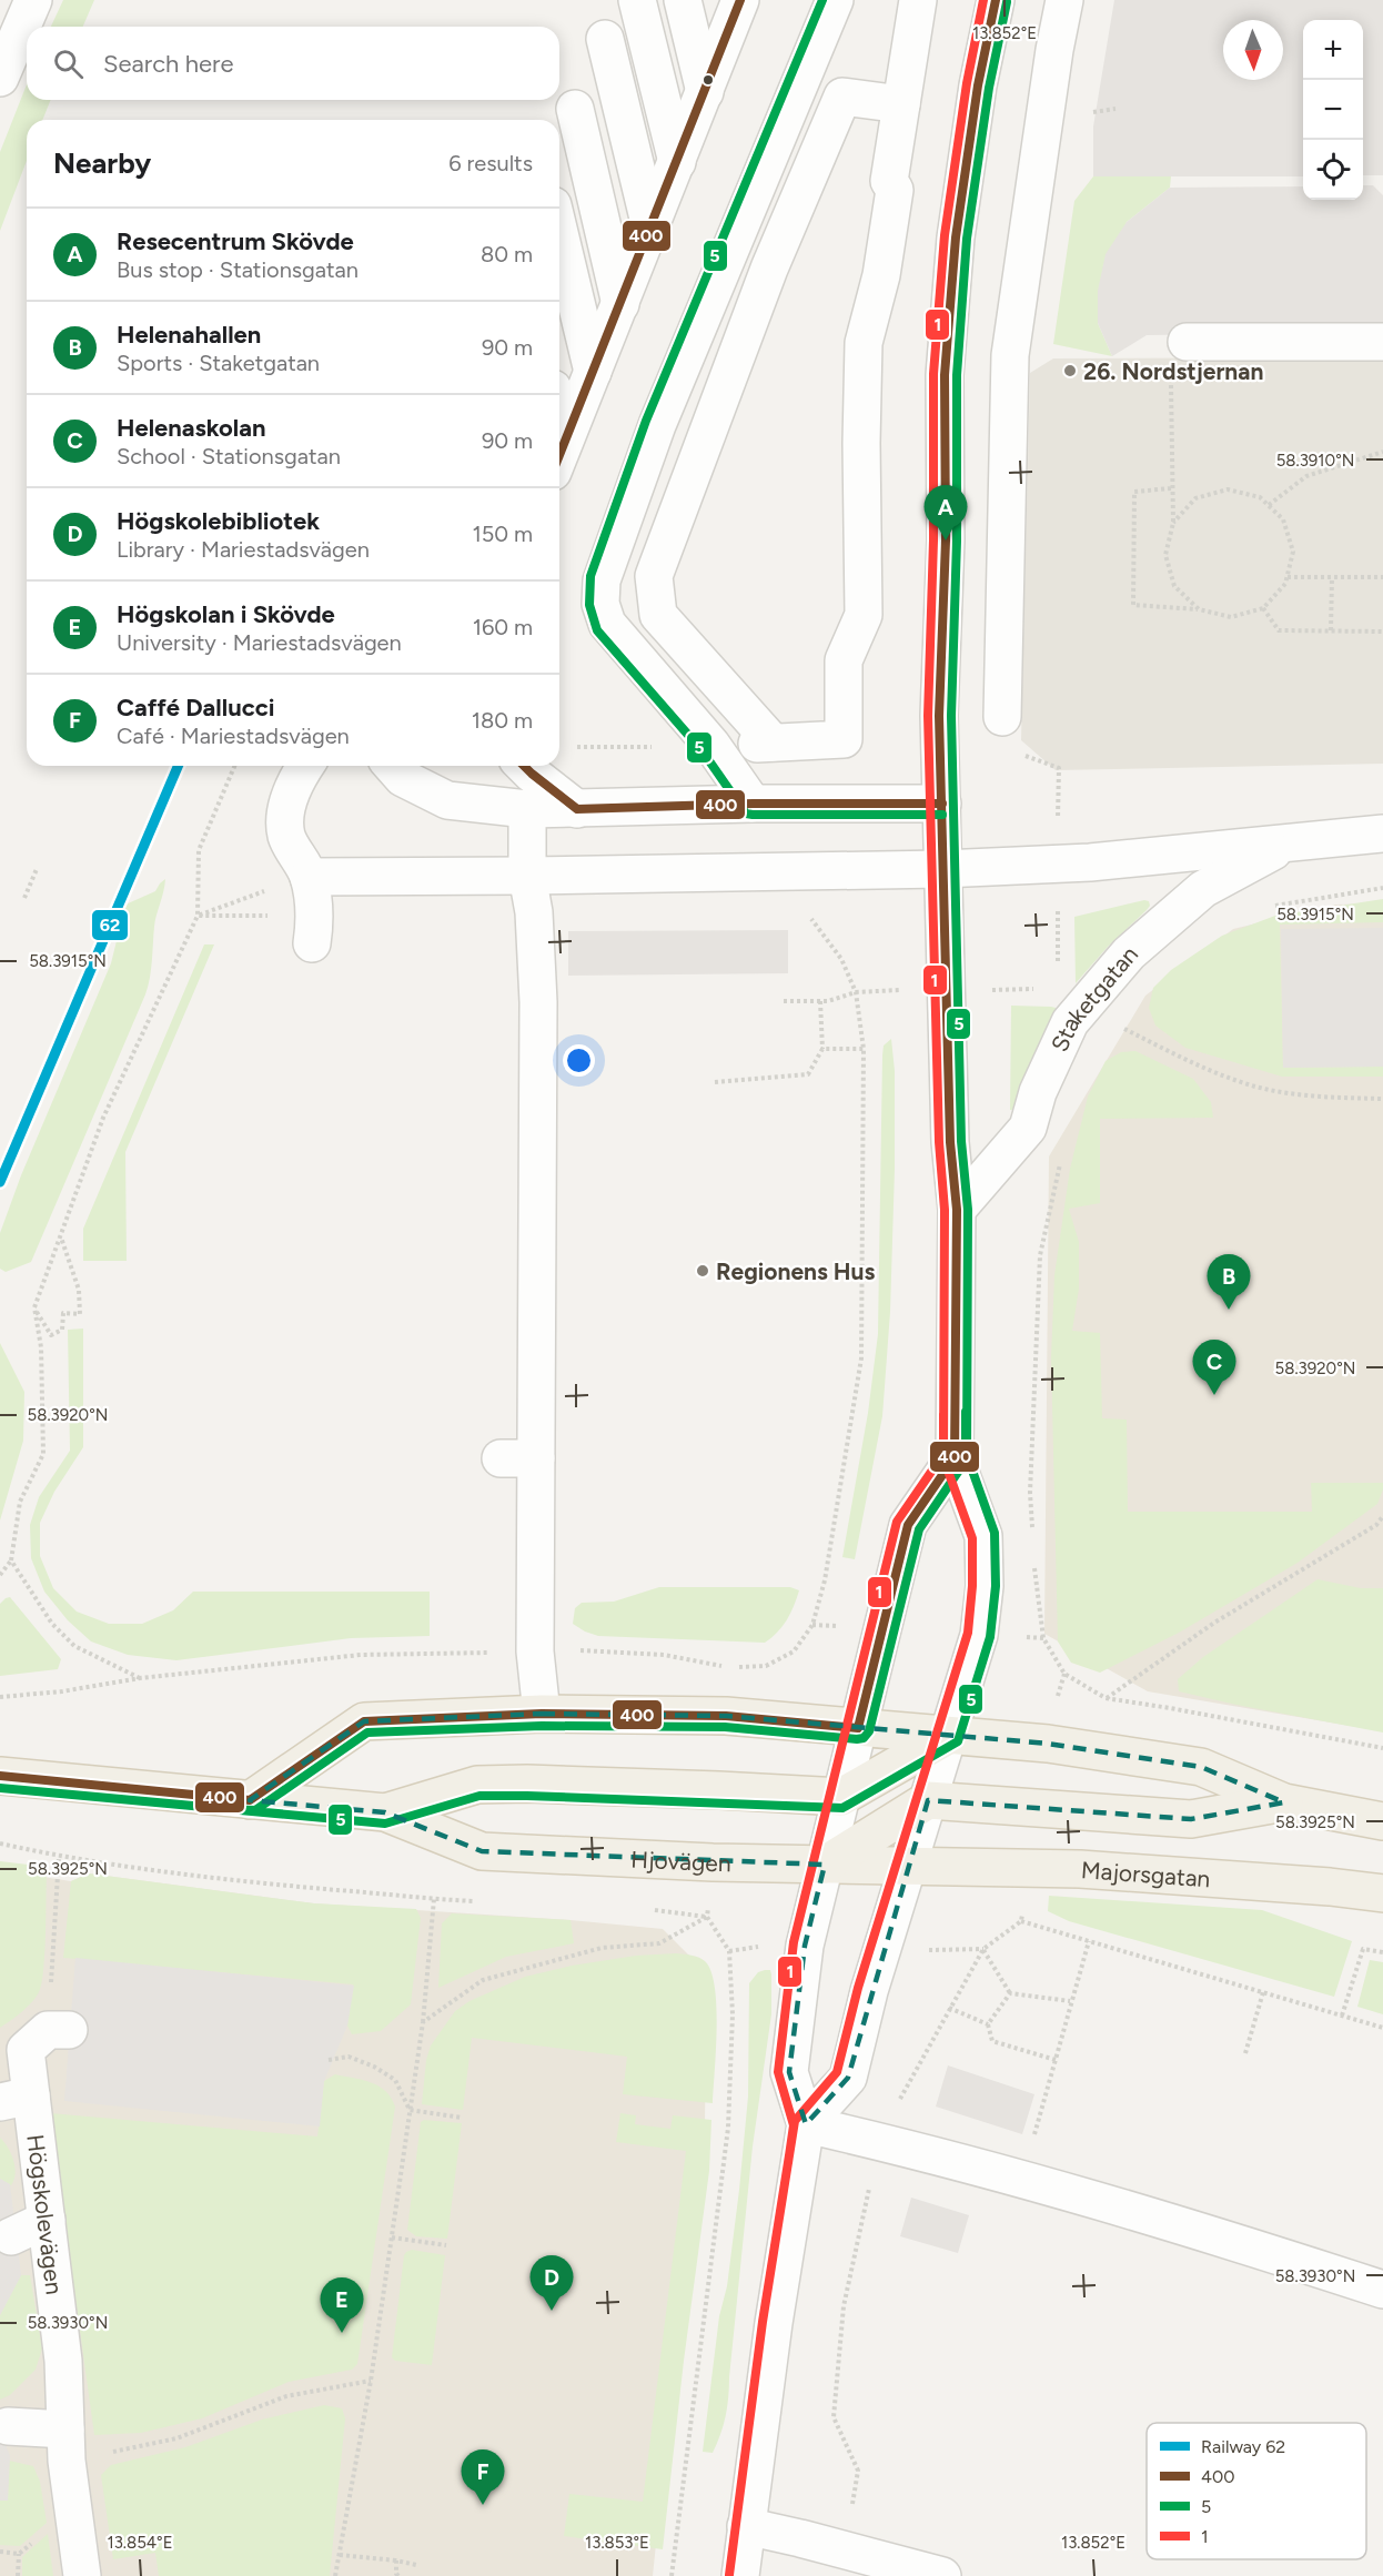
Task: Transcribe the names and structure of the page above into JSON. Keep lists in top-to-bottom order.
{
  "streets": {
    "main road": ["Hjovägen", "Majorsgatan"],
    "street": ["Staketgatan", "Högskolevägen"]
  },
  "crossings": [
    ["Hjovägen", "Majorsgatan"]
  ],
  "places": ["26. Nordstjernan", "Regionens Hus"],
  "lines": [
    "transit line 400",
    "transit line 5",
    "transit line 1",
    "rail line 62"
  ],
  "legend": [
    "Railway 62",
    "400",
    "5",
    "1"
  ],
  "north": "bottom",
  "page": {
    "map_buttons": ["+", "−"],
    "search": "Search here",
    "heading": ["Nearby", "6 results"],
    "list": [
      {
        "mark": "A",
        "name": "Resecentrum Skövde",
        "note": "Bus stop · Stationsgatan",
        "value": "80 m"
      },
      {
        "mark": "B",
        "name": "Helenahallen",
        "note": "Sports · Staketgatan",
        "value": "90 m"
      },
      {
        "mark": "C",
        "name": "Helenaskolan",
        "note": "School · Stationsgatan",
        "value": "90 m"
      },
      {
        "mark": "D",
        "name": "Högskolebibliotek",
        "note": "Library · Mariestadsvägen",
        "value": "150 m"
      },
      {
        "mark": "E",
        "name": "Högskolan i Skövde",
        "note": "University · Mariestadsvägen",
        "value": "160 m"
      },
      {
        "mark": "F",
        "name": "Caffé Dallucci",
        "note": "Café · Mariestadsvägen",
        "value": "180 m"
      }
    ],
    "pins": [
      "A",
      "B",
      "C",
      "D",
      "E",
      "F"
    ]
  },
  "coordinates": [
    "13.852°E",
    "58.3910°N",
    "58.3915°N",
    "58.3920°N",
    "58.3925°N",
    "58.3930°N",
    "13.854°E",
    "13.853°E"
  ]
}
